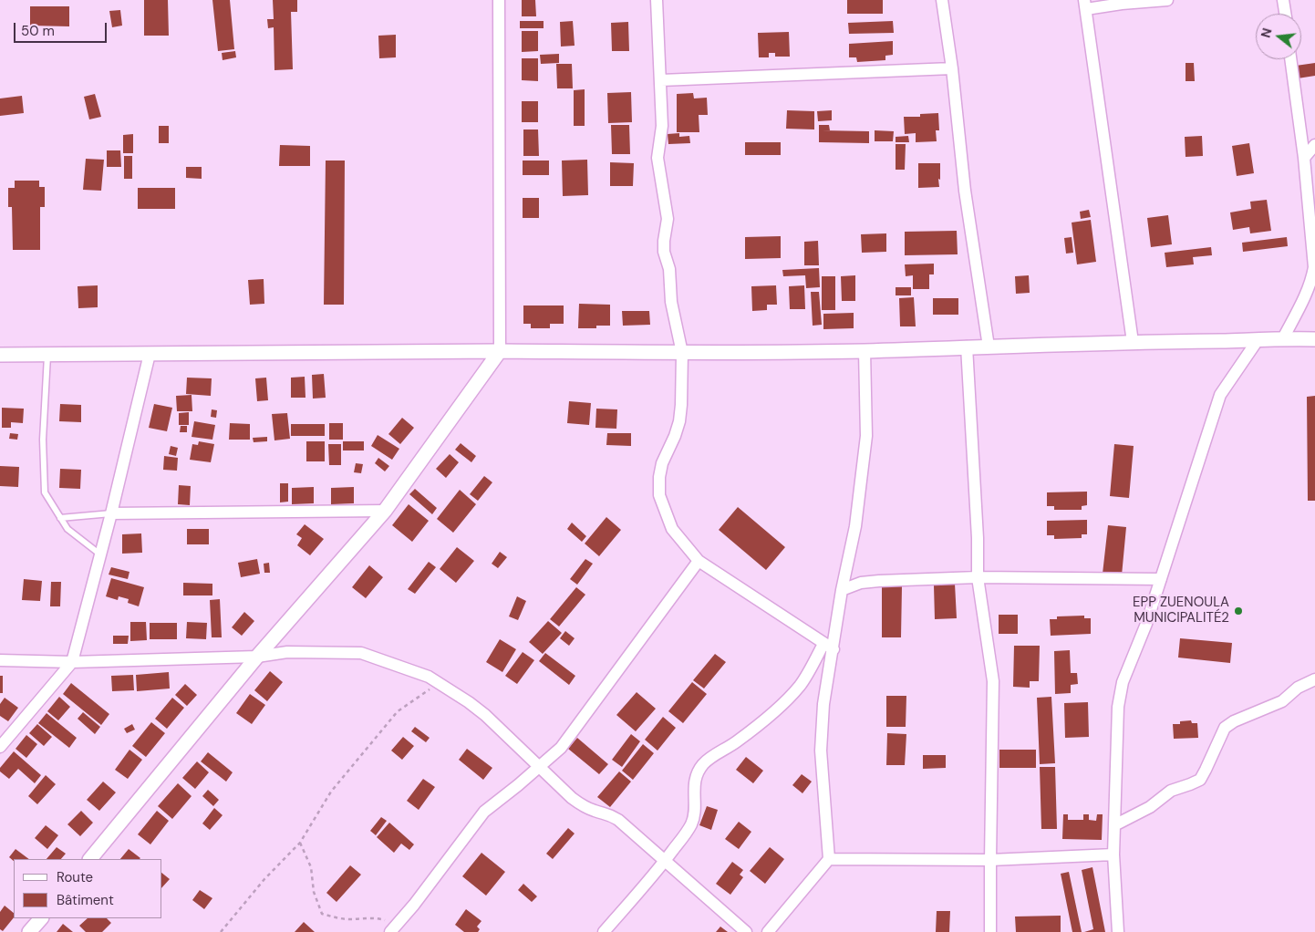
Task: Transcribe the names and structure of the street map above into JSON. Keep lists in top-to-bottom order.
{
  "places": ["EPP ZUENOULA MUNICIPALITÉ2"],
  "legend": ["Route", "Bâtiment"],
  "scale_bar": "50 m",
  "north": "left"
}
